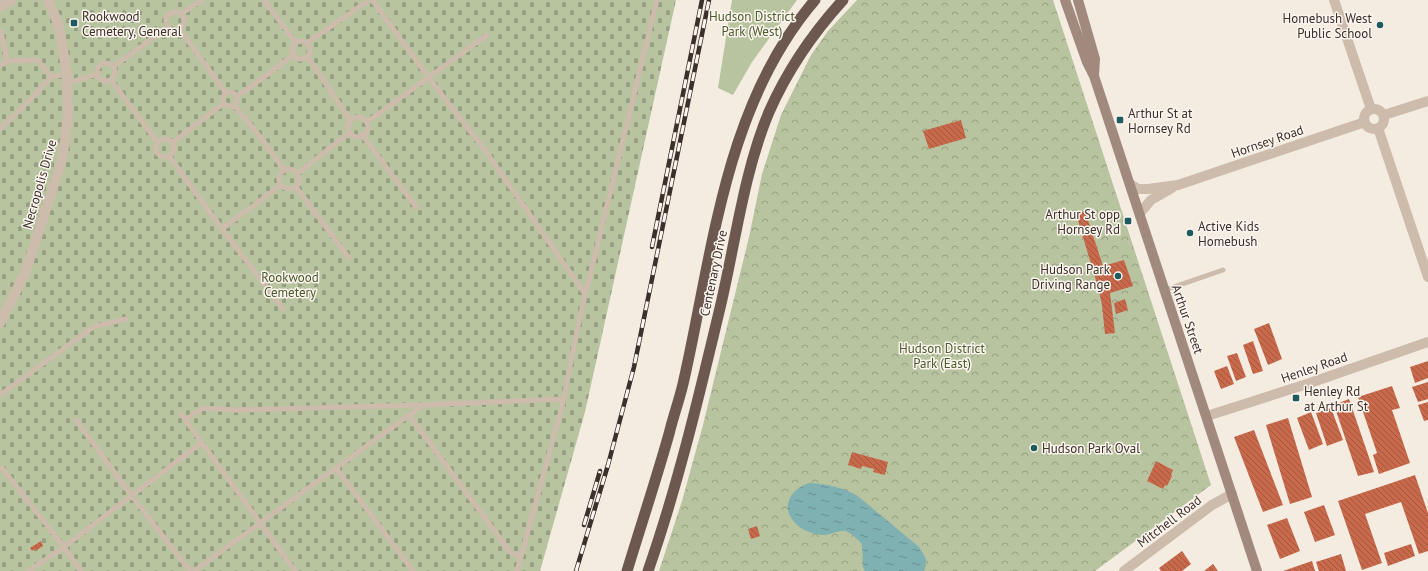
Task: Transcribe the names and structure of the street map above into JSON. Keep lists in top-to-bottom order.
{
  "streets": {
    "highway": ["Centenary Drive"],
    "main road": ["Arthur Street"],
    "street": [
      "Hornsey Road",
      "Necropolis Drive",
      "Henley Road",
      "Mitchell Road"
    ]
  },
  "crossings": [
    ["Hornsey Road", "Arthur Street"],
    ["Arthur Street", "Henley Road"],
    ["Arthur Street", "Mitchell Road"]
  ],
  "parks": ["Hudson District Park (West)", "Rookwood Cemetery", "Hudson District Park (East)"],
  "places": {
    "transit": [
      "Rookwood Cemetery, General",
      "Arthur St at Hornsey Rd",
      "Arthur St opp Hornsey Rd",
      "Henley Rd at Arthur St"
    ],
    "other": [
      "Homebush West Public School",
      "Active Kids Homebush",
      "Hudson Park Driving Range",
      "Hudson Park Oval"
    ]
  }
}
